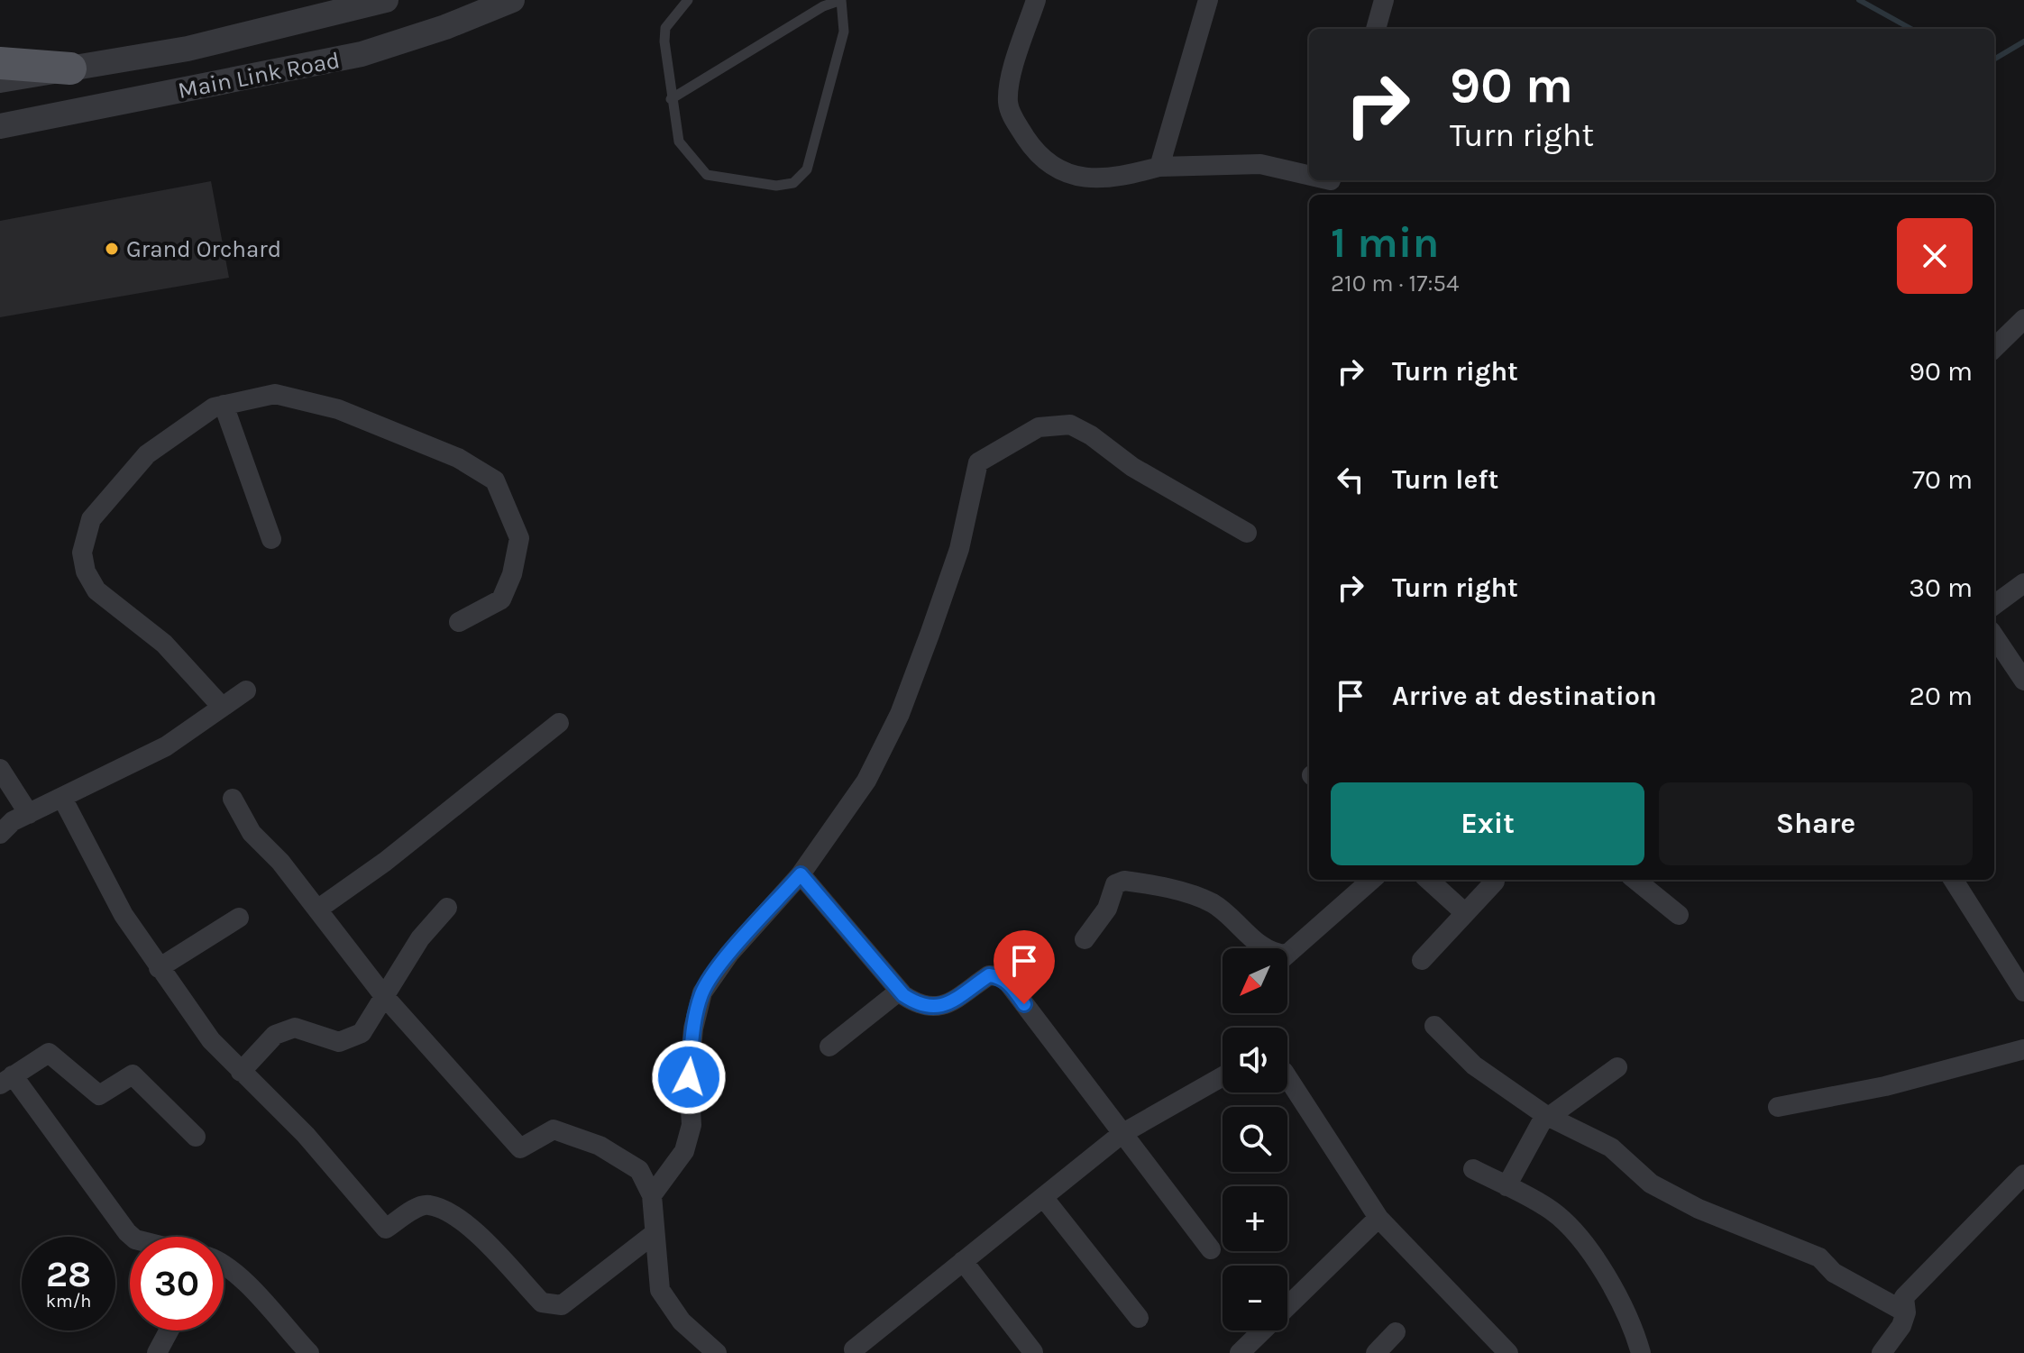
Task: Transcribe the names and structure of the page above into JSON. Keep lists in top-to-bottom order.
{
  "streets": {
    "street": ["Main Link Road"]
  },
  "places": ["Grand Orchard"],
  "north": "bottom left",
  "page": {
    "turn": ["90 m", "Turn right"],
    "heading": ["1 min", "210 m · 17:54"],
    "list": [
      {
        "name": "Turn right",
        "value": "90 m"
      },
      {
        "name": "Turn left",
        "value": "70 m"
      },
      {
        "name": "Turn right",
        "value": "30 m"
      },
      {
        "name": "Arrive at destination",
        "value": "20 m"
      }
    ],
    "buttons": ["Exit", "Share"],
    "map_buttons": ["+", "−"],
    "speed": "28 km/h",
    "limit": "30"
  }
}
